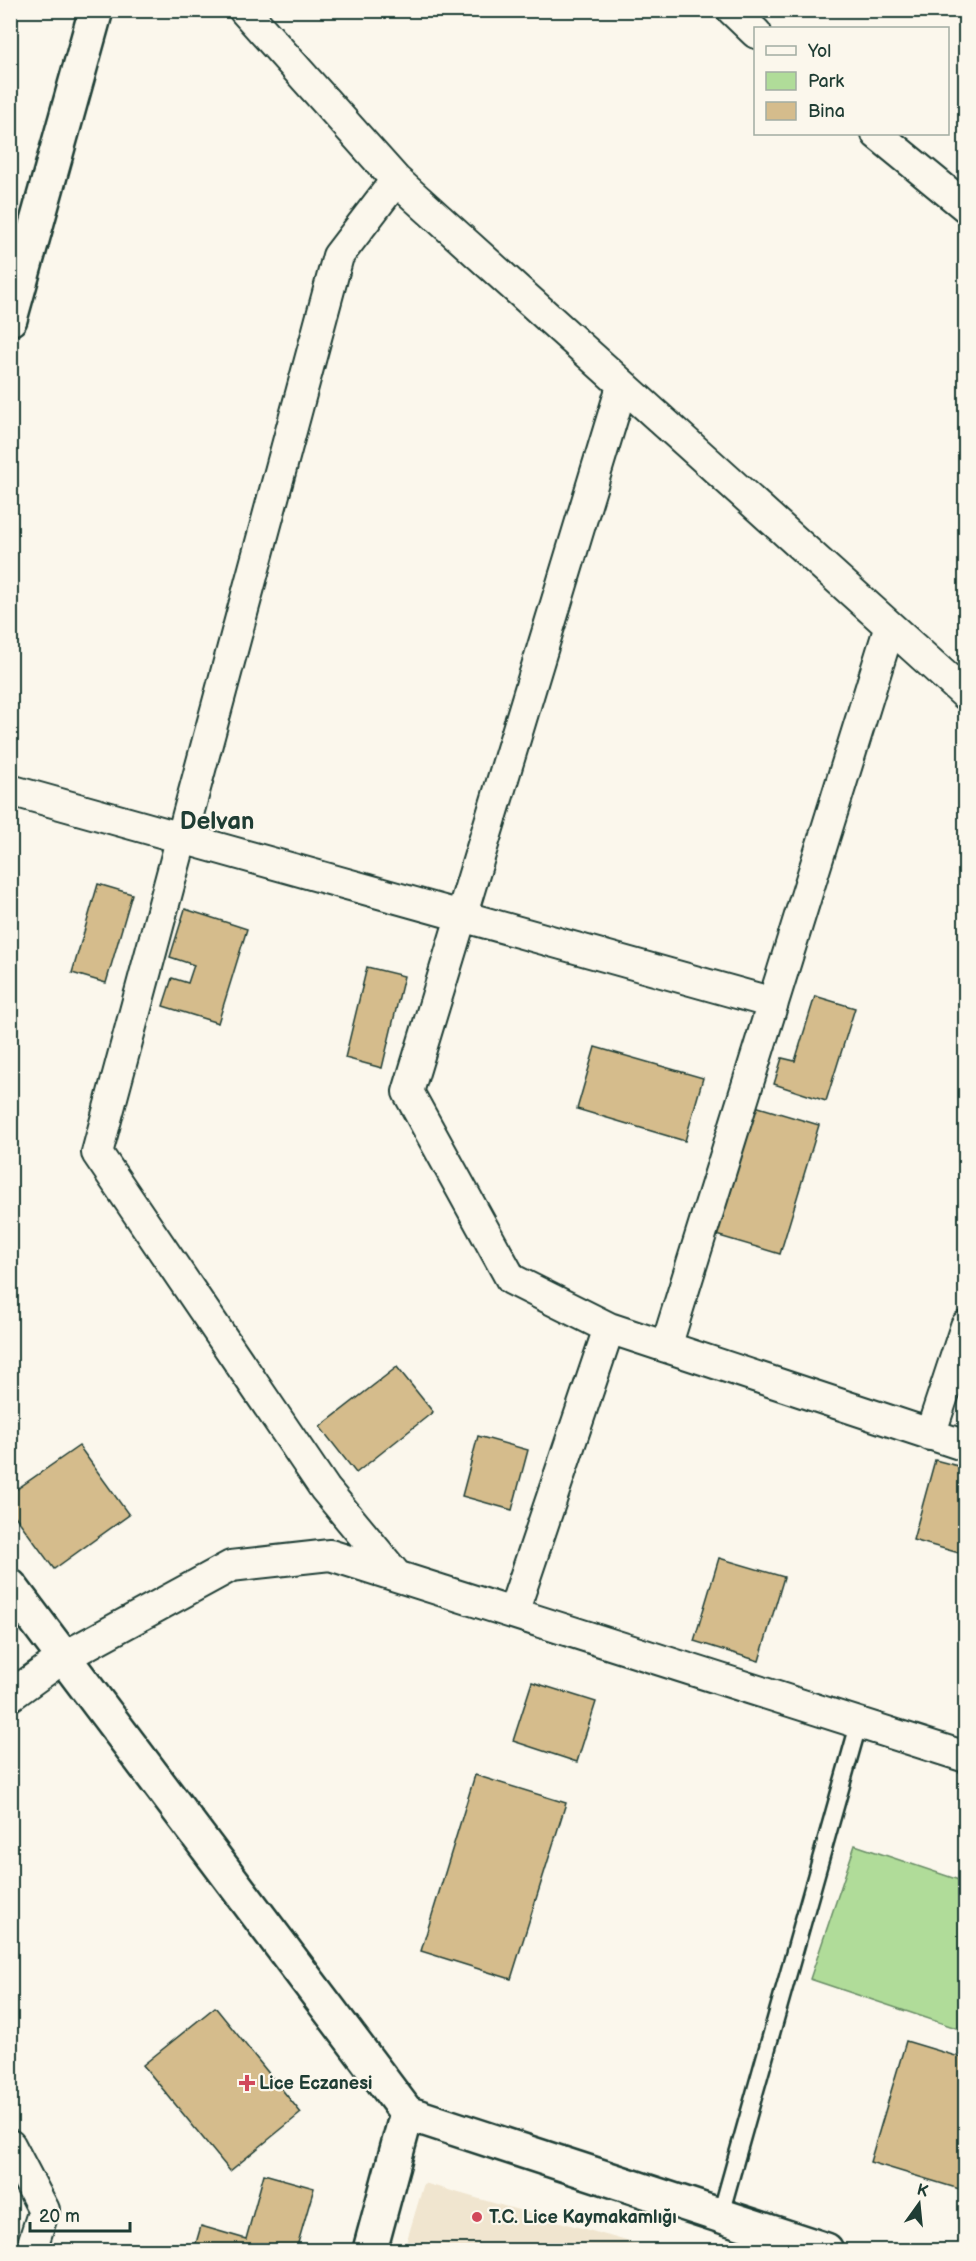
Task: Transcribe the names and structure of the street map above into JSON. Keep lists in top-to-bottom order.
{
  "districts": ["Delvan"],
  "places": {
    "health": ["Lice Eczanesi"],
    "other": ["T.C. Lice Kaymakamlığı"]
  },
  "legend": ["Yol", "Park", "Bina"],
  "scale_bar": "20 m",
  "north": "top"
}
